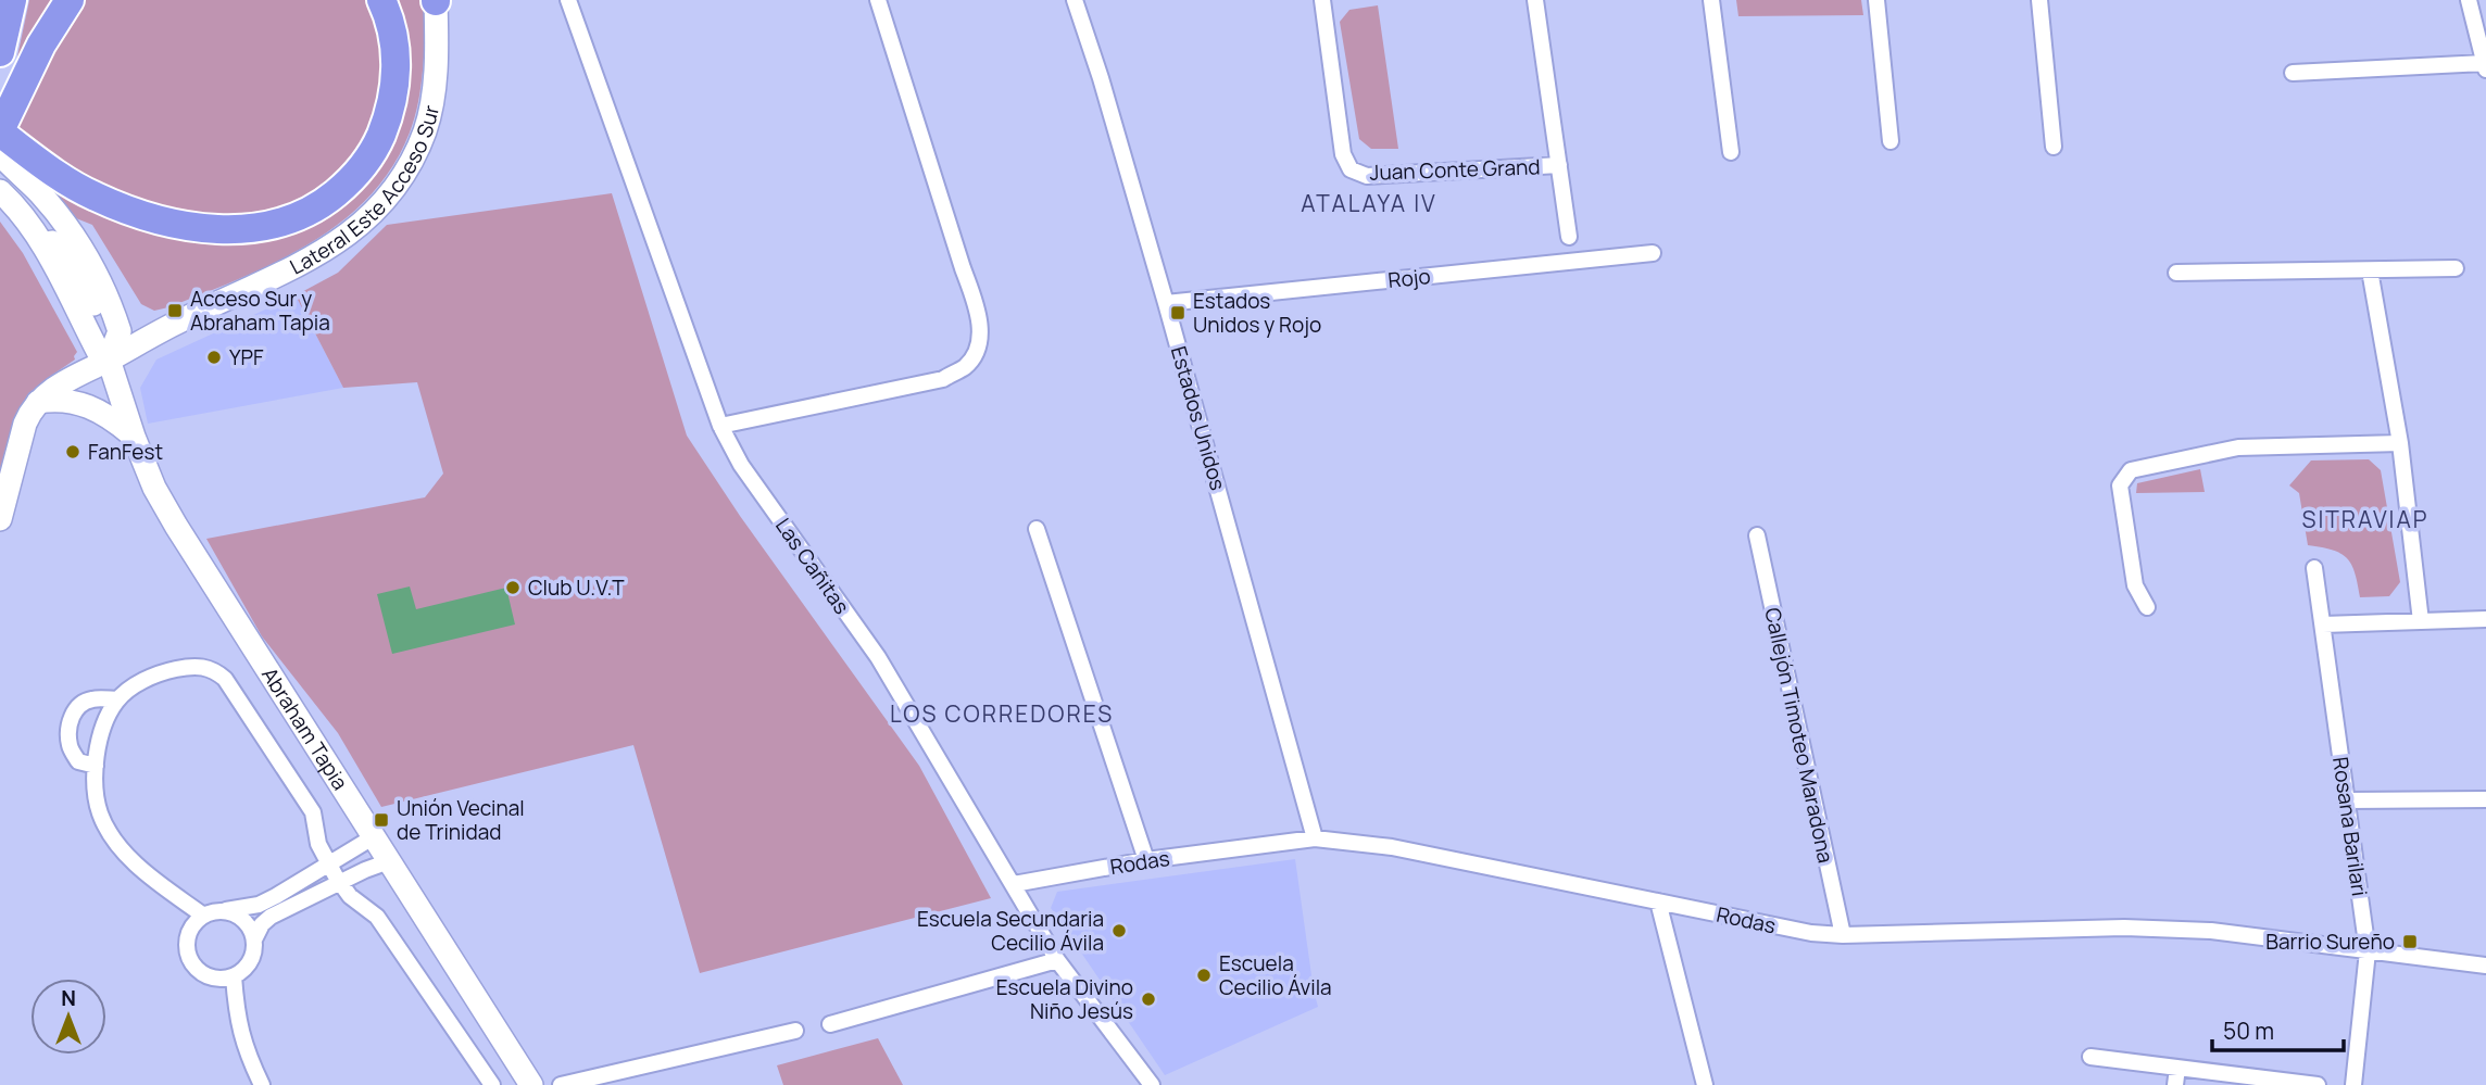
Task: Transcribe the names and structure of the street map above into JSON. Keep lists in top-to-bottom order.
{
  "streets": {
    "street": [
      "Juan Conte Grand",
      "Lateral Este Acceso Sur",
      "Rojo",
      "Estados Unidos",
      "Las Cañitas",
      "Abraham Tapia",
      "Callejón Timoteo Maradona",
      "Rosana Barilari",
      "Rodas"
    ]
  },
  "crossings": [
    ["Lateral Este Acceso Sur", "Abraham Tapia"],
    ["Rojo", "Estados Unidos"],
    ["Estados Unidos", "Rodas"],
    ["Las Cañitas", "Rodas"],
    ["Callejón Timoteo Maradona", "Rodas"],
    ["Rosana Barilari", "Rodas"]
  ],
  "districts": ["ATALAYA IV", "SITRAVIAP", "LOS CORREDORES"],
  "places": {
    "transit": [
      "Acceso Sur y Abraham Tapia",
      "Estados Unidos y Rojo",
      "Unión Vecinal de Trinidad",
      "Barrio Sureño"
    ],
    "other": [
      "YPF",
      "FanFest",
      "Club U.V.T",
      "Escuela Secundaria Cecilio Ávila",
      "Escuela Cecilio Ávila",
      "Escuela Divino Niño Jesús"
    ]
  },
  "scale_bar": "50 m",
  "north": "top"
}
